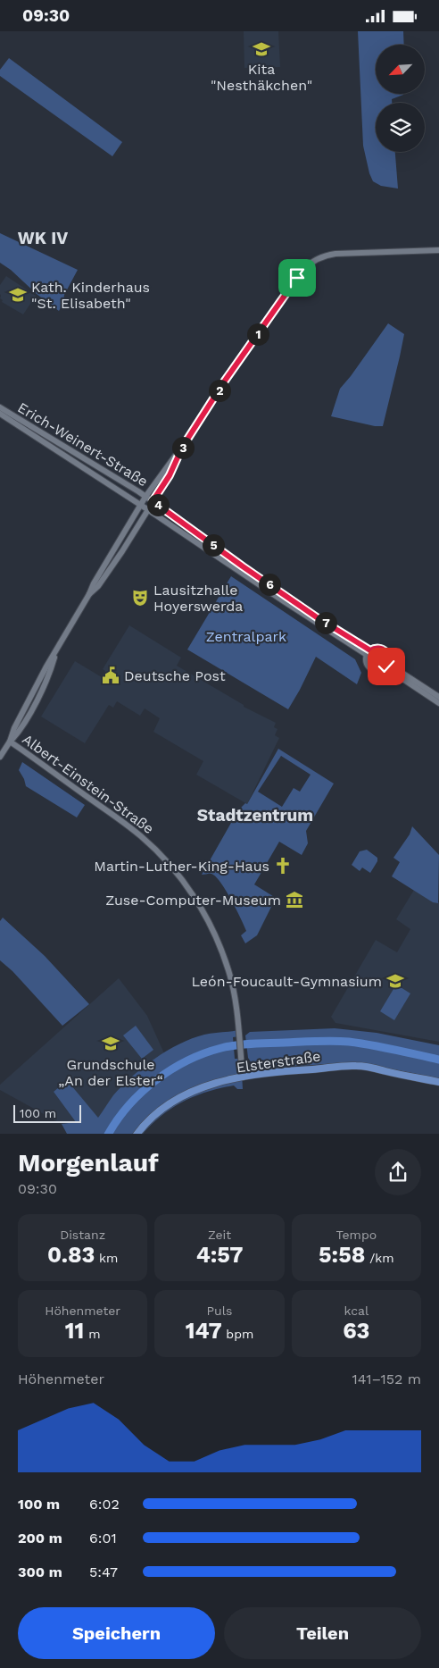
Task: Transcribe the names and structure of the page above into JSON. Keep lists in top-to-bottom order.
{
  "streets": {
    "main road": ["Elsterstraße"],
    "street": ["Erich-Weinert-Straße", "Albert-Einstein-Straße"]
  },
  "crossings": [
    ["Albert-Einstein-Straße", "Elsterstraße"]
  ],
  "districts": ["WK IV", "Stadtzentrum"],
  "parks": ["Zentralpark"],
  "places": {
    "school or university": [
      "Kita \"Nesthäkchen\"",
      "Kath. Kinderhaus \"St. Elisabeth\"",
      "León-Foucault-Gymnasium",
      "Grundschule „An der Elster“"
    ],
    "theatre": ["Lausitzhalle Hoyerswerda"],
    "public building": ["Deutsche Post"],
    "church": ["Martin-Luther-King-Haus"],
    "museum": ["Zuse-Computer-Museum"]
  },
  "scale_bar": "100 m",
  "north": "bottom left",
  "page": {
    "status": "09:30",
    "pins": [
      "1",
      "2",
      "3",
      "4",
      "5",
      "6",
      "7"
    ],
    "scale": "100 m",
    "heading": ["Morgenlauf", "09:30"],
    "stats": [
      ["Distanz", "0.83 km"],
      ["Zeit", "4:57"],
      ["Tempo", "5:58 /km"],
      ["Höhenmeter", "11 m"],
      ["Puls", "147 bpm"],
      ["kcal", "63"]
    ],
    "chart": ["Höhenmeter", "141–152 m"],
    "list": [
      {
        "name": "100 m",
        "note": "6:02"
      },
      {
        "name": "200 m",
        "note": "6:01"
      },
      {
        "name": "300 m",
        "note": "5:47"
      }
    ],
    "buttons": ["Speichern", "Teilen"]
  }
}
